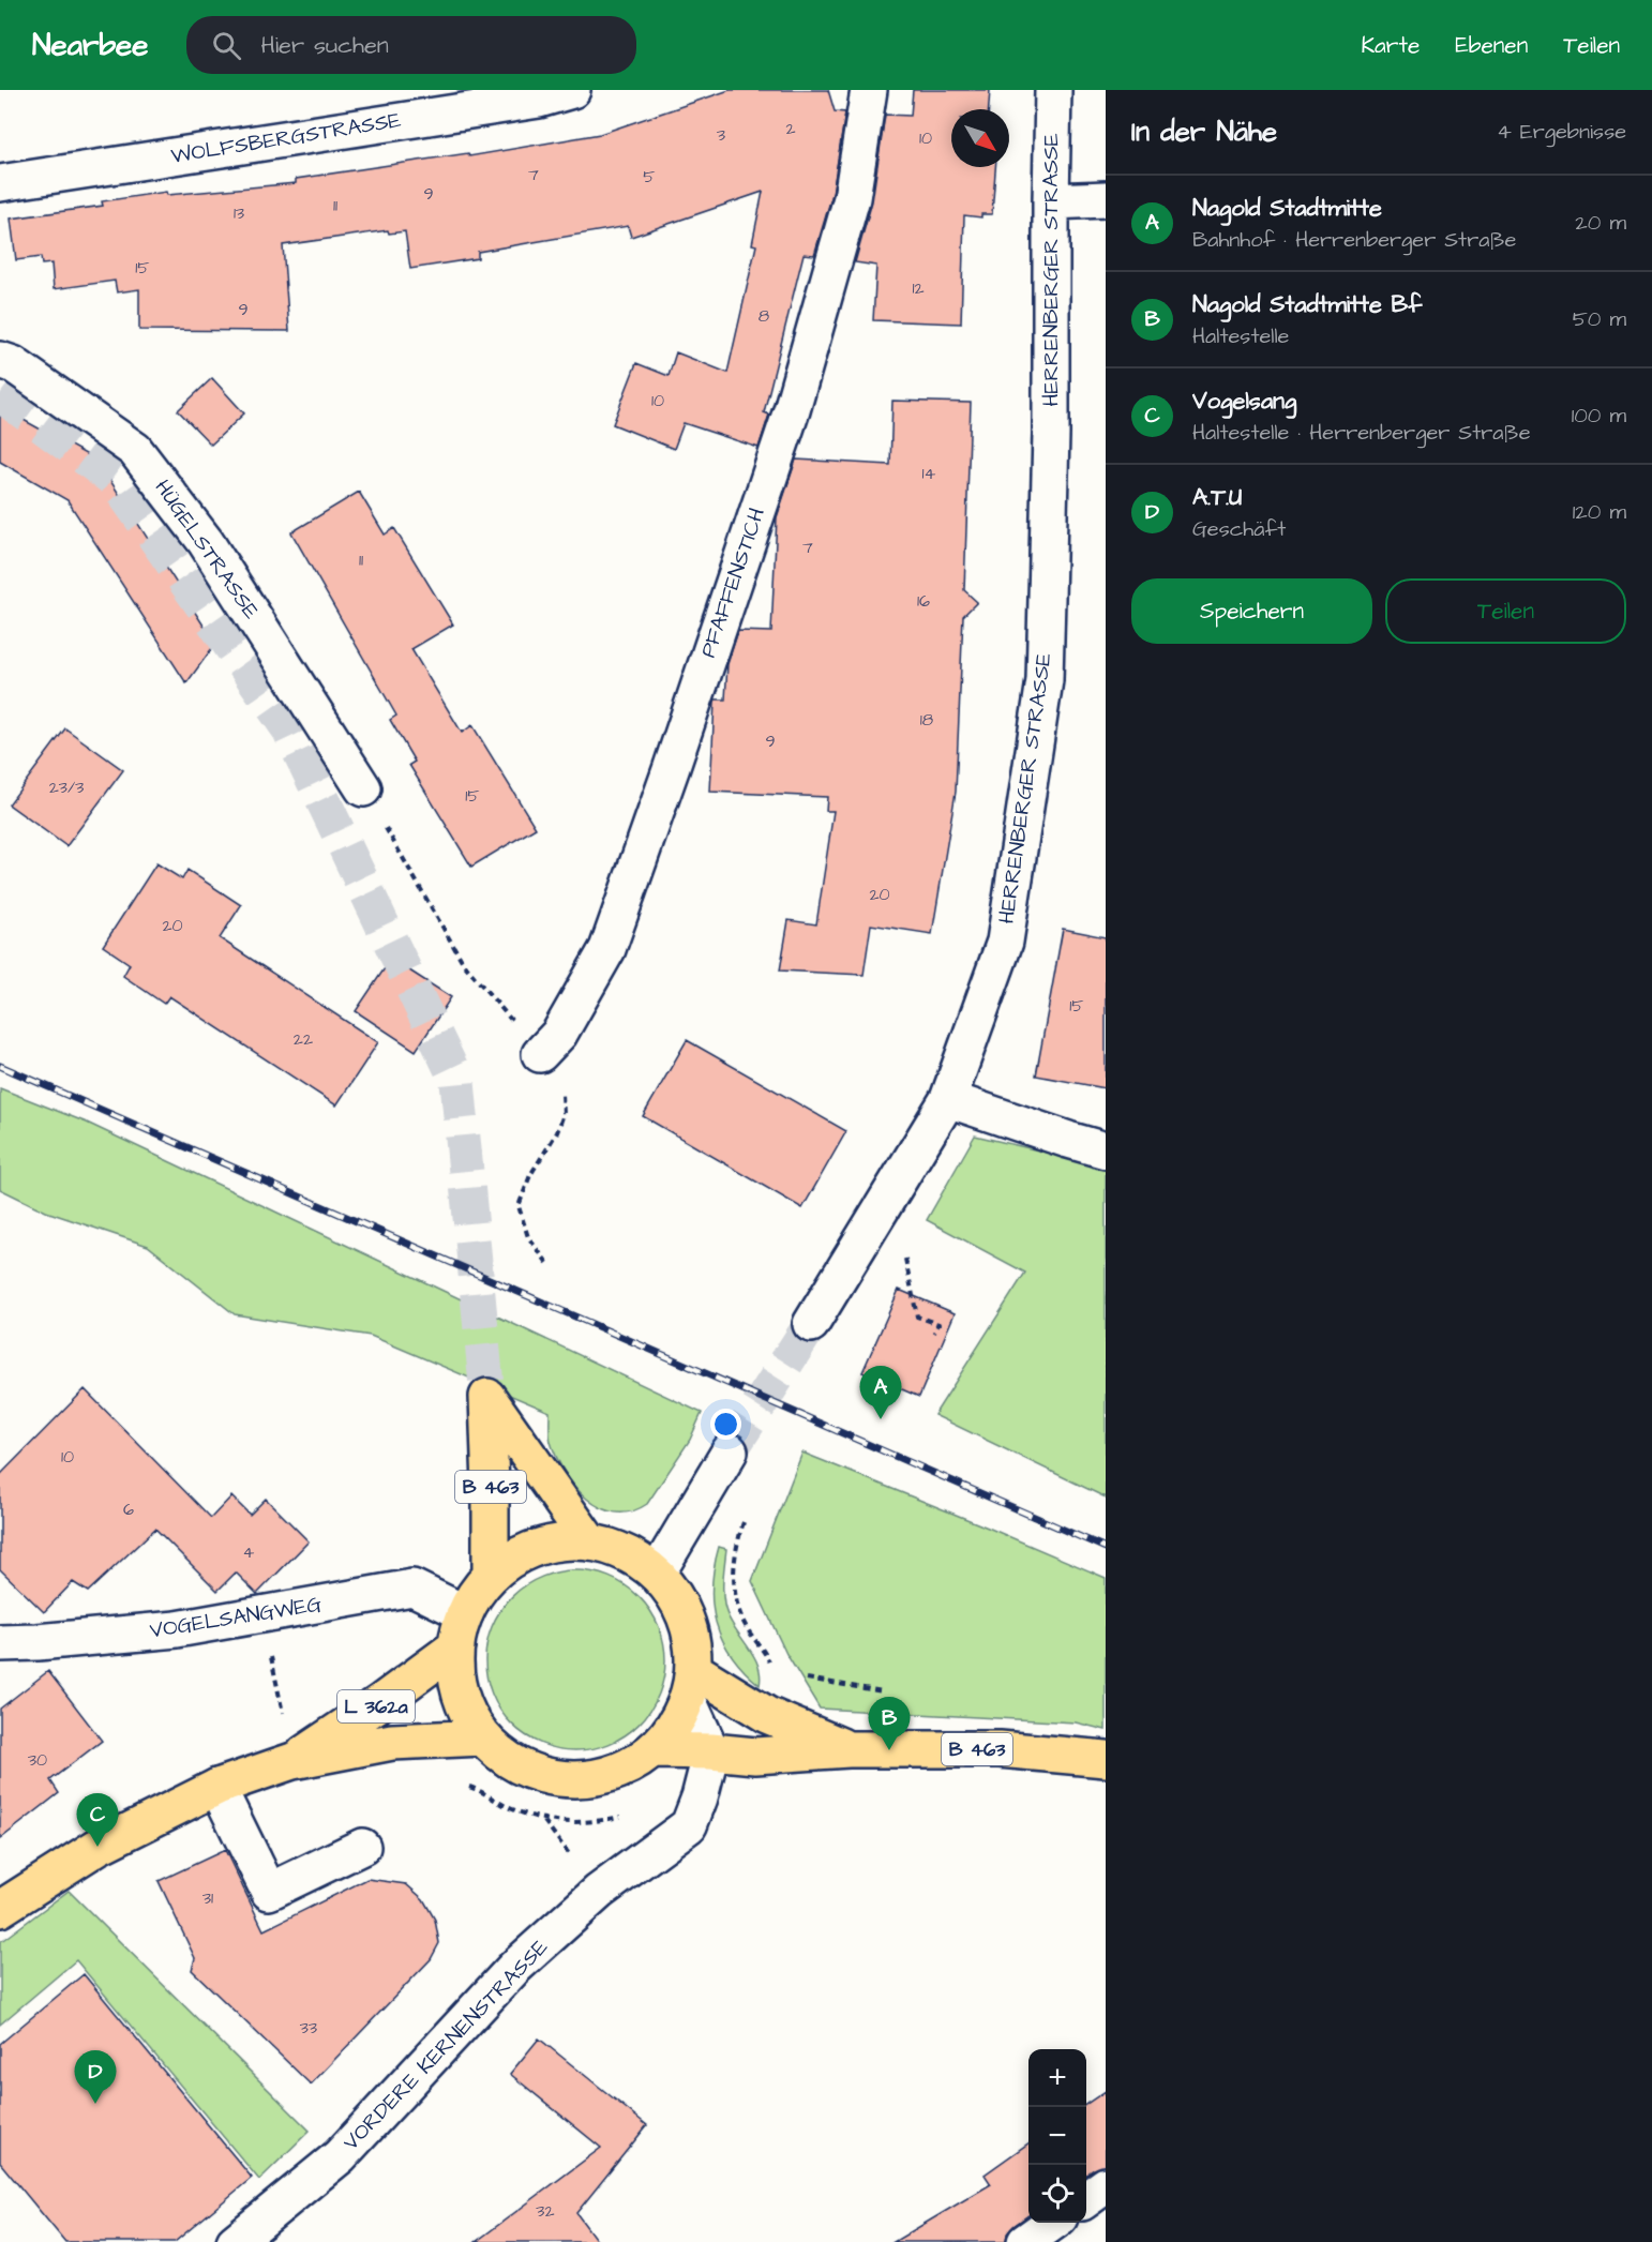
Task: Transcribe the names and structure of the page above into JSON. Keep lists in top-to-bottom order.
{
  "streets": {
    "main road": ["B 463", "L 362a"],
    "street": [
      "WOLFSBERGSTRASSE",
      "HERRENBERGER STRASSE",
      "HÜGELSTRASSE",
      "PFAFFENSTICH",
      "VOGELSANGWEG",
      "VORDERE KERNENSTRASSE"
    ]
  },
  "crossings": [
    ["B 463", "VORDERE KERNENSTRASSE"]
  ],
  "house_numbers": [
    "2",
    "3",
    "10",
    "7",
    "5",
    "9",
    "11",
    "13",
    "15",
    "12",
    "9",
    "8",
    "10",
    "14",
    "7",
    "11",
    "16",
    "18",
    "9",
    "23/3",
    "15",
    "20",
    "20",
    "15",
    "22",
    "10",
    "6",
    "4",
    "30",
    "31",
    "33",
    "32"
  ],
  "north": "bottom right",
  "page": {
    "header": "Nearbee",
    "search": "Hier suchen",
    "nav": ["Karte", "Ebenen", "Teilen"],
    "heading": ["In der Nähe", "4 Ergebnisse"],
    "list": [
      {
        "mark": "A",
        "name": "Nagold Stadtmitte",
        "note": "Bahnhof · Herrenberger Straße",
        "value": "20 m"
      },
      {
        "mark": "B",
        "name": "Nagold Stadtmitte Bf",
        "note": "Haltestelle",
        "value": "50 m"
      },
      {
        "mark": "C",
        "name": "Vogelsang",
        "note": "Haltestelle · Herrenberger Straße",
        "value": "100 m"
      },
      {
        "mark": "D",
        "name": "A.T.U",
        "note": "Geschäft",
        "value": "120 m"
      }
    ],
    "buttons": ["Speichern", "Teilen"],
    "pins": [
      "A",
      "B",
      "C",
      "D"
    ],
    "map_buttons": ["+", "−"]
  }
}
